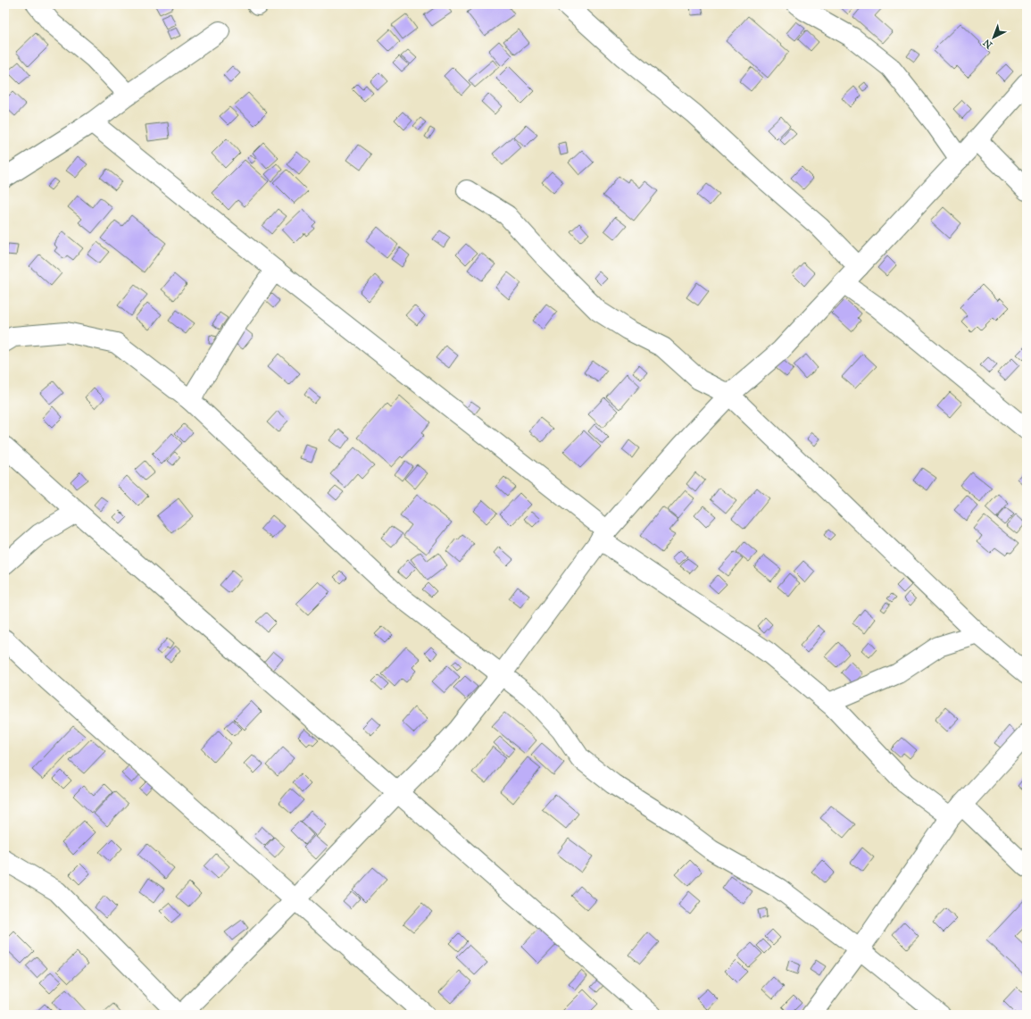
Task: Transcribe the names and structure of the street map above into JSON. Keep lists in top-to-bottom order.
{
  "north": "bottom left"
}
